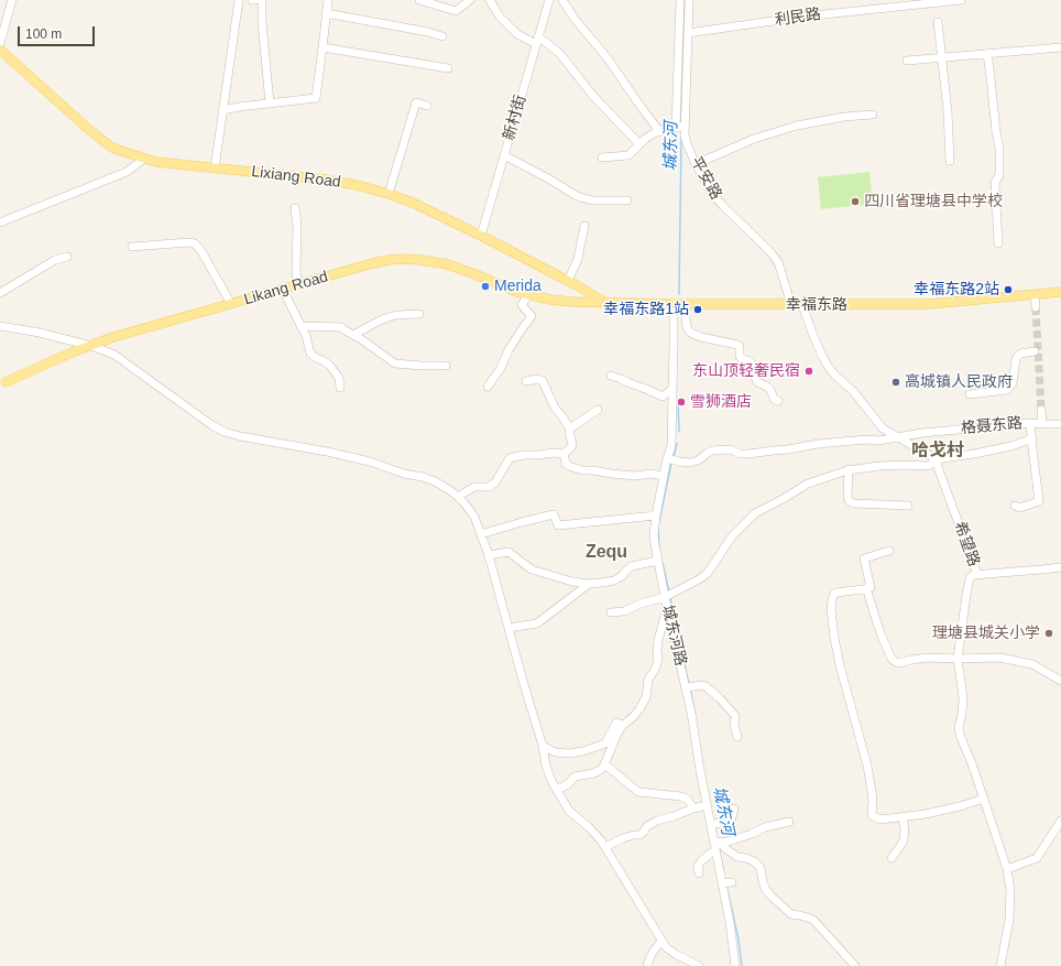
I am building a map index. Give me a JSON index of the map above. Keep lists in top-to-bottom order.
{
  "streets": {
    "main road": ["Lixiang Road", "Likang Road", "幸福东路"],
    "street": [
      "利民路",
      "新村街",
      "平安路",
      "格聂东路",
      "希望路",
      "城东河路"
    ]
  },
  "crossings": [
    ["利民路", "平安路"],
    ["新村街", "Lixiang Road"],
    ["Lixiang Road", "幸福东路"],
    ["平安路", "幸福东路"],
    ["Likang Road", "幸福东路"],
    ["幸福东路", "城东河路"],
    ["格聂东路", "城东河路"]
  ],
  "districts": ["哈戈村", "Zequ"],
  "water": ["城东河"],
  "places": [
    "四川省理塘县中学校",
    "Merida",
    "幸福东路2站",
    "幸福东路1站",
    "东山顶轻奢民宿",
    "高城镇人民政府",
    "雪狮酒店",
    "理塘县城关小学"
  ],
  "scale_bar": "100 m"
}
